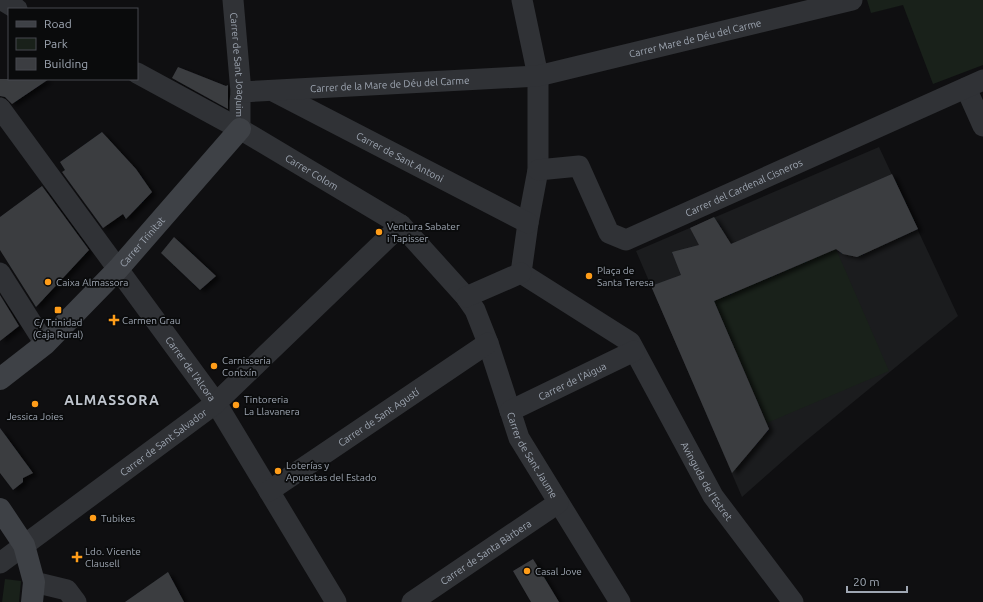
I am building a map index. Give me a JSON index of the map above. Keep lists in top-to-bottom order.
{
  "streets": {
    "street": [
      "Carrer Mare de Déu del Carme",
      "Carrer de Sant Joaquim",
      "Carrer de la Mare de Déu del Carme",
      "Carrer de Sant Antoni",
      "Carrer Colom",
      "Carrer del Cardenal Cisneros",
      "Carrer Trinitat",
      "Carrer de l'Alcora",
      "Carrer de l'Aigua",
      "Carrer de Sant Agustí",
      "Carrer de Sant Salvador",
      "Carrer de Sant Jaume",
      "Avinguda de l'Estret",
      "Carrer de Santa Bàrbera"
    ]
  },
  "crossings": [
    ["Carrer Mare de Déu del Carme", "Carrer de la Mare de Déu del Carme"],
    ["Carrer de Sant Joaquim", "Carrer de la Mare de Déu del Carme"],
    ["Carrer de Sant Joaquim", "Carrer Colom"],
    ["Carrer de Sant Joaquim", "Carrer Trinitat"],
    ["Carrer de la Mare de Déu del Carme", "Carrer de Sant Antoni"],
    ["Carrer Colom", "Carrer Trinitat"],
    ["Carrer Colom", "Carrer de Sant Salvador"],
    ["Carrer Colom", "Carrer de Sant Jaume"],
    ["Carrer Trinitat", "Carrer de l'Alcora"],
    ["Carrer de l'Alcora", "Carrer de Sant Agustí"],
    ["Carrer de l'Alcora", "Carrer de Sant Salvador"],
    ["Carrer de l'Aigua", "Carrer de Sant Jaume"],
    ["Carrer de l'Aigua", "Avinguda de l'Estret"],
    ["Carrer de Sant Agustí", "Carrer de Sant Jaume"],
    ["Carrer de Sant Jaume", "Carrer de Santa Bàrbera"]
  ],
  "districts": ["ALMASSORA"],
  "places": {
    "other": [
      "Ventura Sabater i Tapisser",
      "Plaça de Santa Teresa",
      "Caixa Almassora",
      "Carnisseria Contxín",
      "Jessica Joies",
      "Tintoreria La Llavanera",
      "Loterías y Apuestas del Estado",
      "Tubikes",
      "Casal Jove"
    ],
    "transit": ["C/ Trinidad (Caja Rural)"],
    "health": ["Carmen Grau", "Ldo. Vicente Clausell"]
  },
  "legend": ["Road", "Park", "Building"],
  "scale_bar": "20 m"
}
